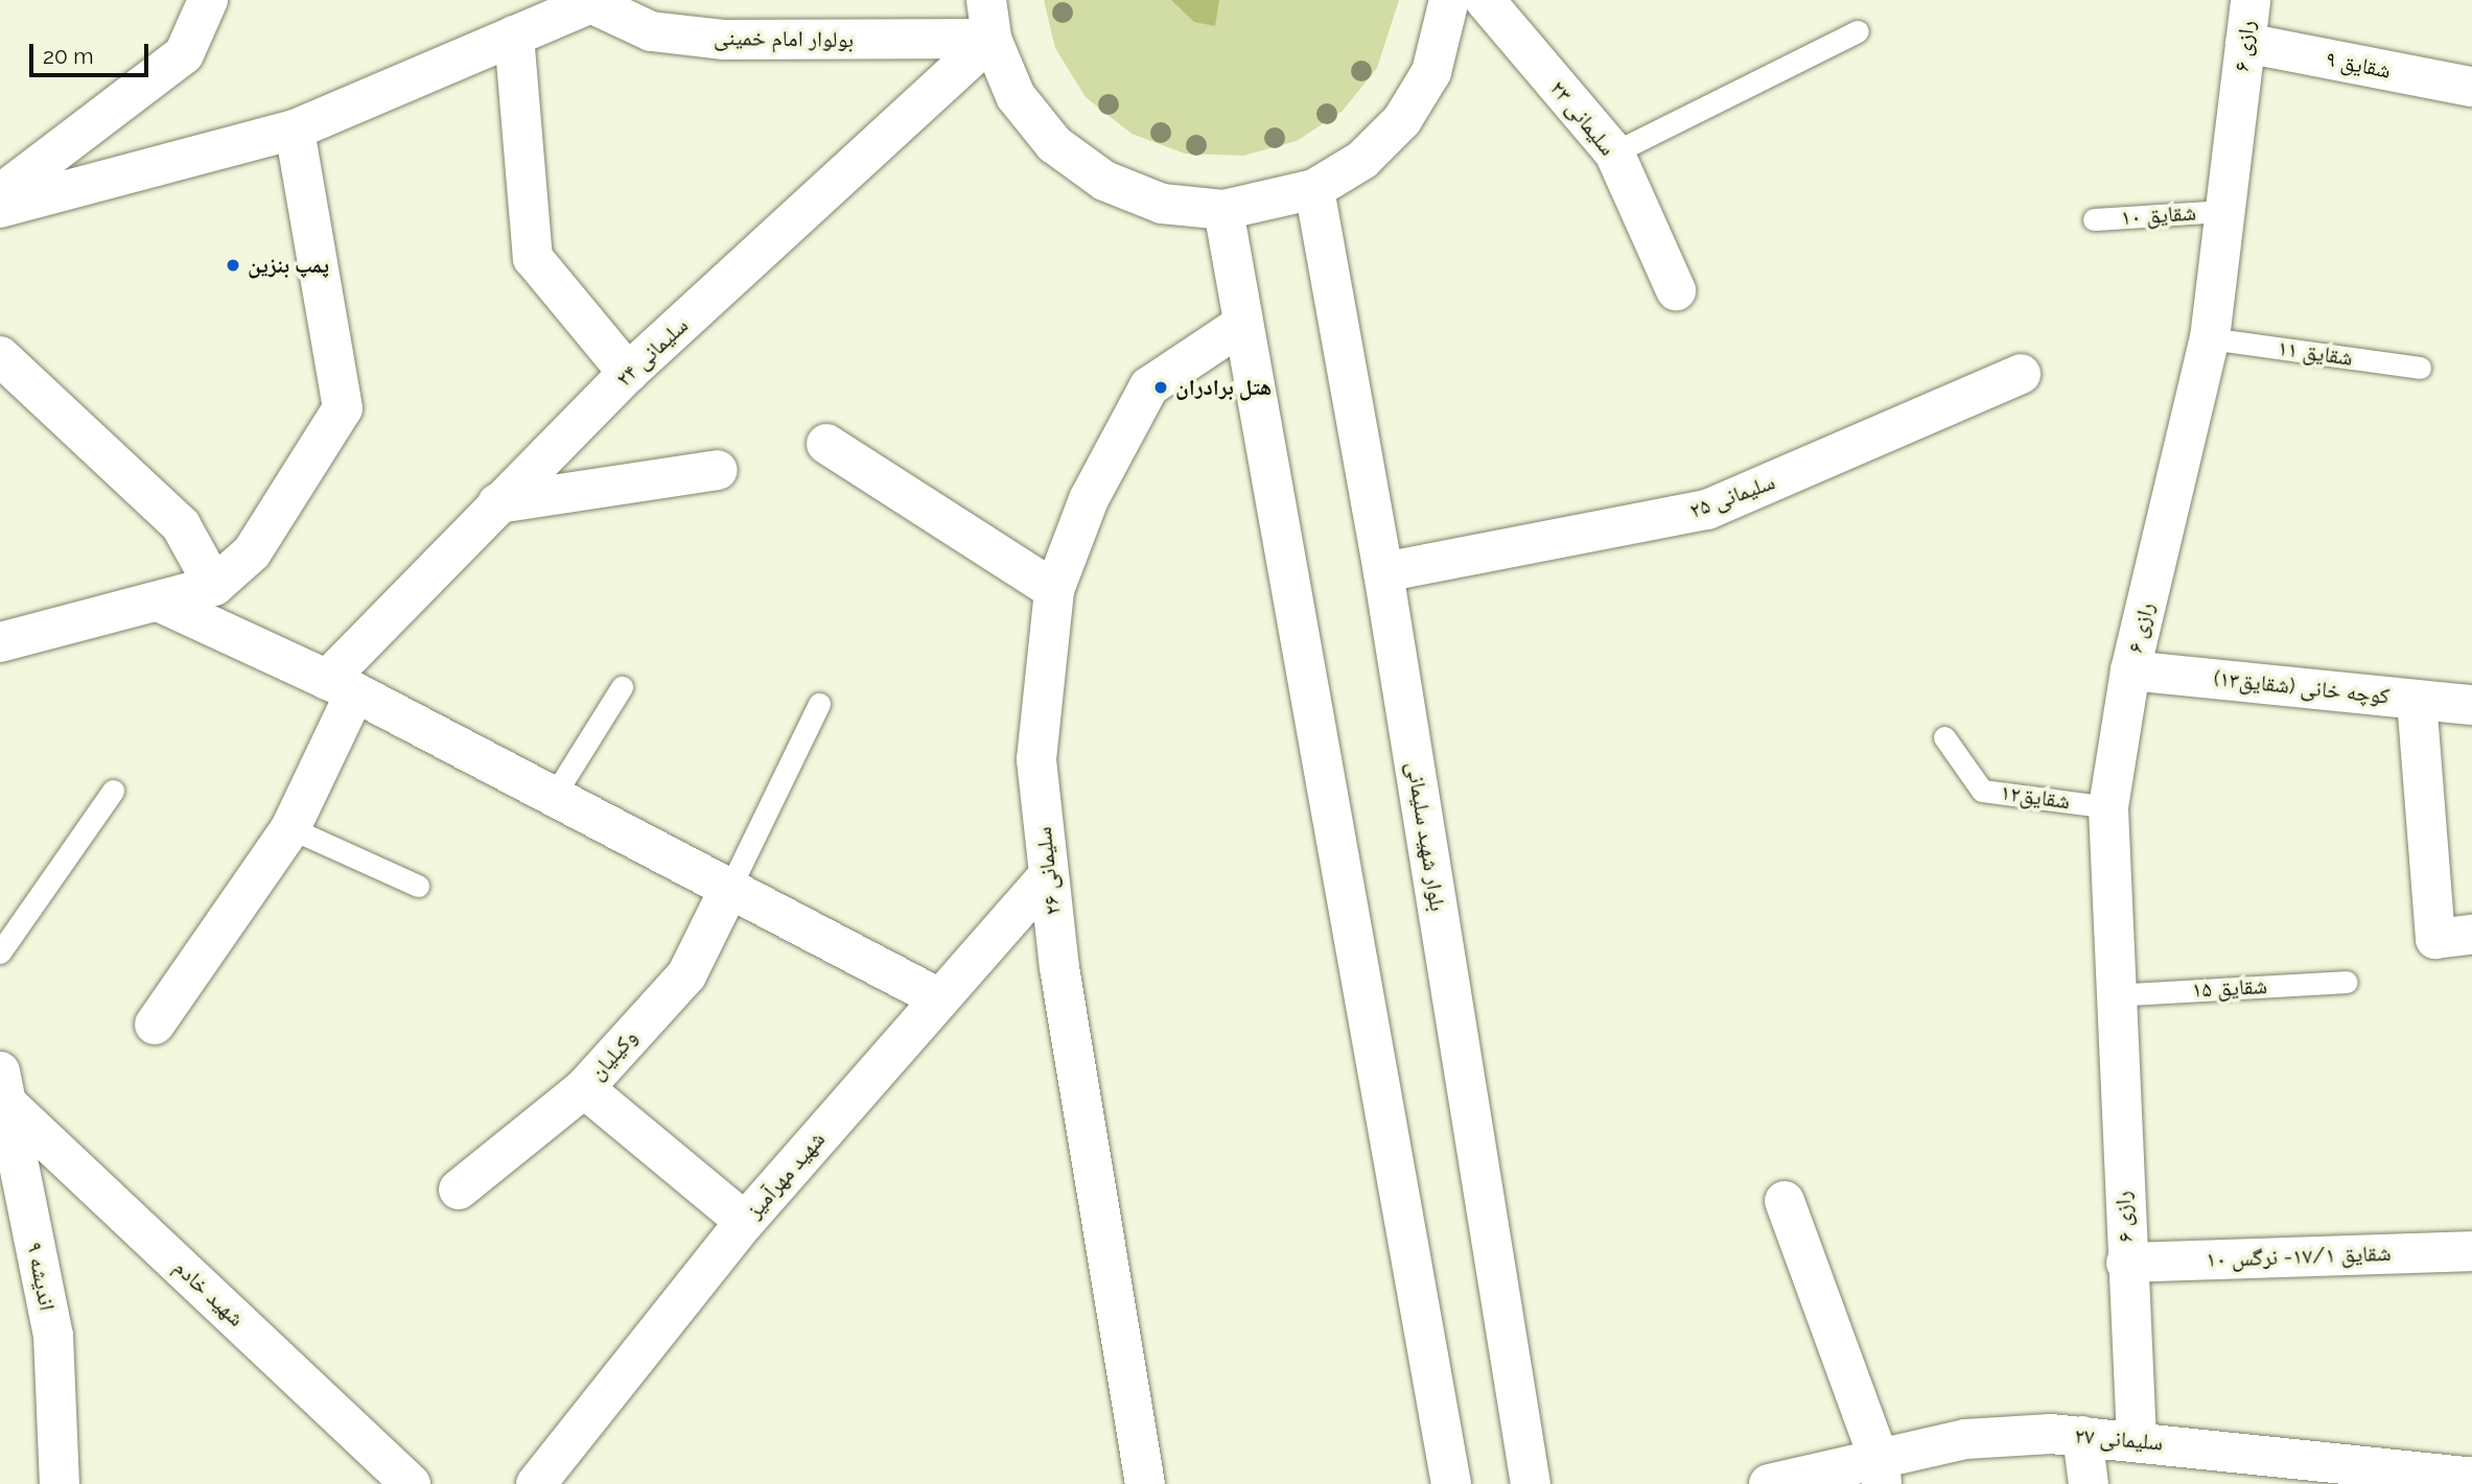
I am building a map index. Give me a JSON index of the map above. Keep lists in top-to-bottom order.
{
  "streets": {
    "street": [
      "بولوار امام خمینی",
      "رازی ۶",
      "شقایق ۹",
      "سلیمانی ۲۳",
      "سلیمانی ۲۴",
      "سلیمانی ۲۵",
      "کوچه خانی (شقایق۱۳)",
      "بلوار شهید سلیمانی",
      "سلیمانی ۲۶",
      "وکیلیان",
      "شهید مهرآمیز",
      "شقایق ۱۷/۱- نرگس ۱۰",
      "اندیشه ۹",
      "شهید خادم",
      "سلیمانی ۲۷"
    ],
    "lane": [
      "شقایق ۱۰",
      "شقایق ۱۱",
      "شقایق۱۲",
      "شقایق ۱۵"
    ]
  },
  "crossings": [
    ["بولوار امام خمینی", "سلیمانی ۲۴"],
    ["رازی ۶", "شقایق ۹"],
    ["رازی ۶", "شقایق ۱۰"],
    ["رازی ۶", "شقایق ۱۱"],
    ["رازی ۶", "کوچه خانی (شقایق۱۳)"],
    ["رازی ۶", "شقایق۱۲"],
    ["رازی ۶", "شقایق ۱۵"],
    ["رازی ۶", "شقایق ۱۷/۱- نرگس ۱۰"],
    ["رازی ۶", "سلیمانی ۲۷"],
    ["سلیمانی ۲۵", "بلوار شهید سلیمانی"],
    ["سلیمانی ۲۶", "شهید مهرآمیز"],
    ["اندیشه ۹", "شهید خادم"]
  ],
  "places": ["پمپ بنزین", "هتل برادران"],
  "scale_bar": "20 m"
}
